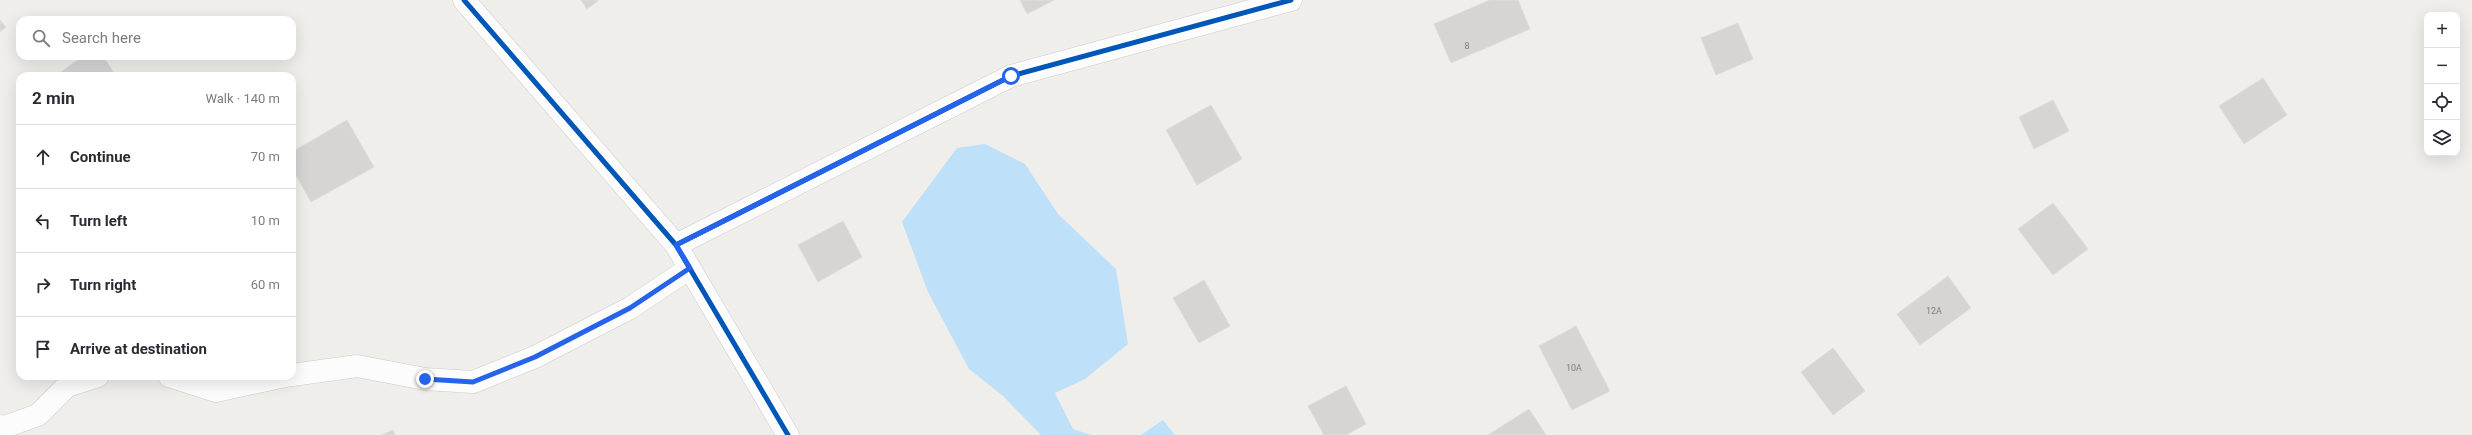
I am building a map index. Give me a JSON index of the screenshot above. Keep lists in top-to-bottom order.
{
  "house_numbers": ["8", "12А", "10А"],
  "page": {
    "map_buttons": ["+", "−"],
    "search": "Search here",
    "heading": ["2 min", "Walk · 140 m"],
    "list": [
      ["Continue", "70 m"],
      ["Turn left", "10 m"],
      ["Turn right", "60 m"],
      "Arrive at destination"
    ]
  }
}
